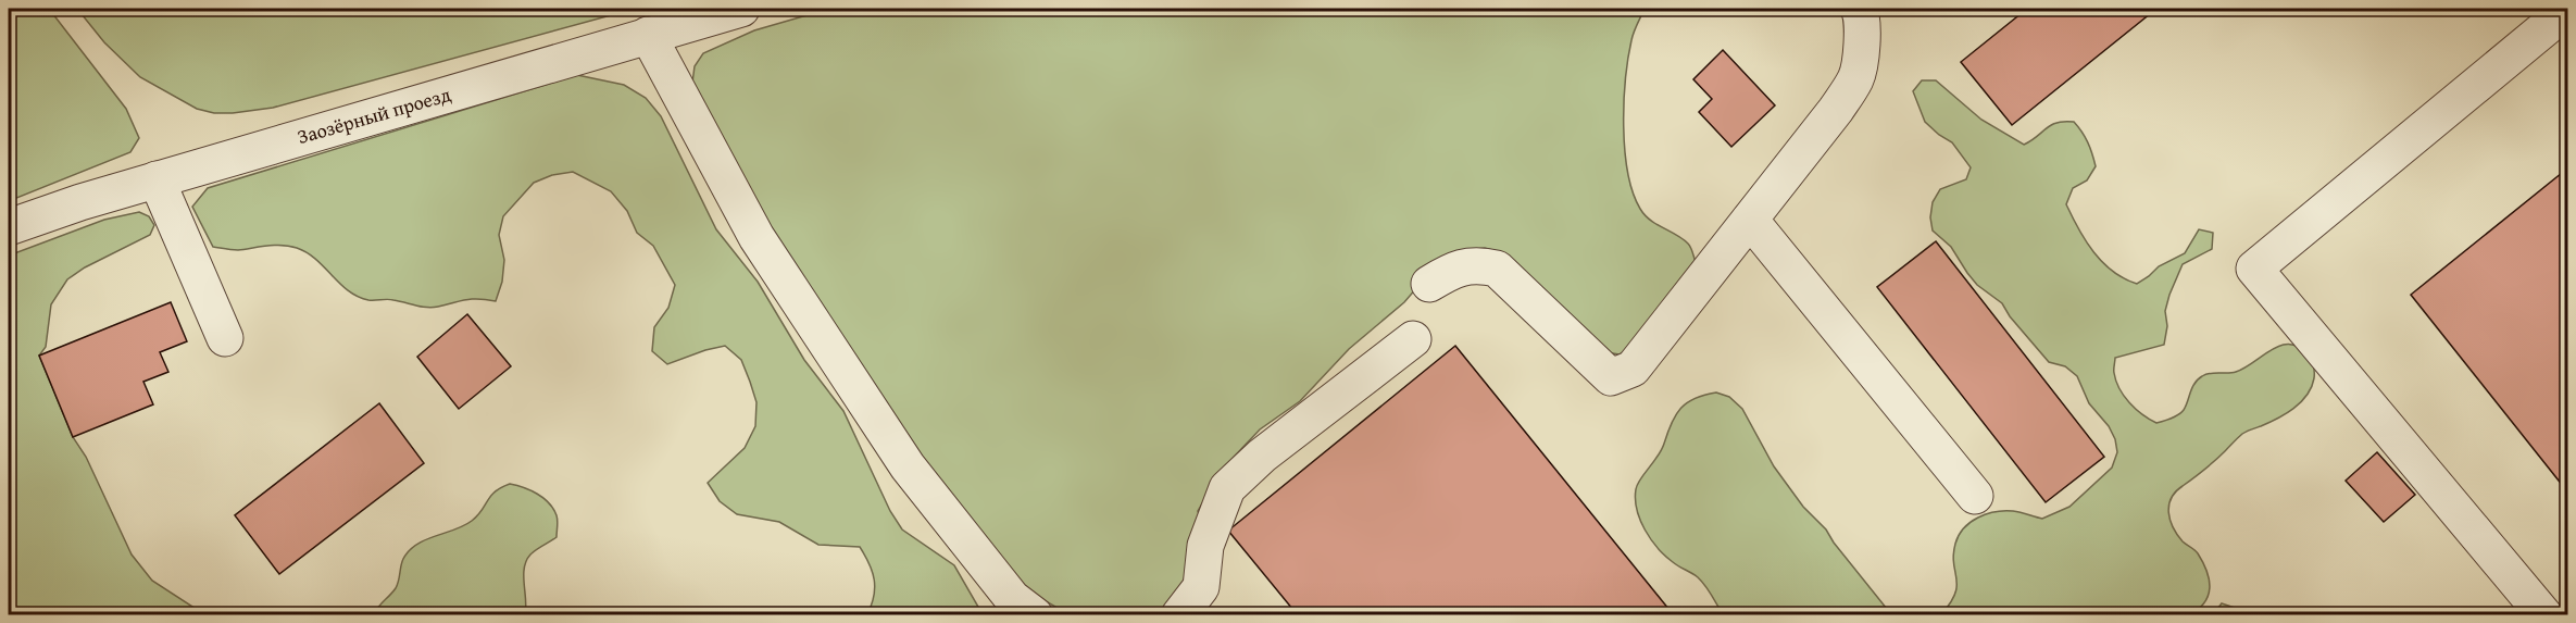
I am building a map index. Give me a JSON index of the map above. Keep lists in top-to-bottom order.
{
  "streets": {
    "street": ["Заозёрный проезд"]
  }
}
